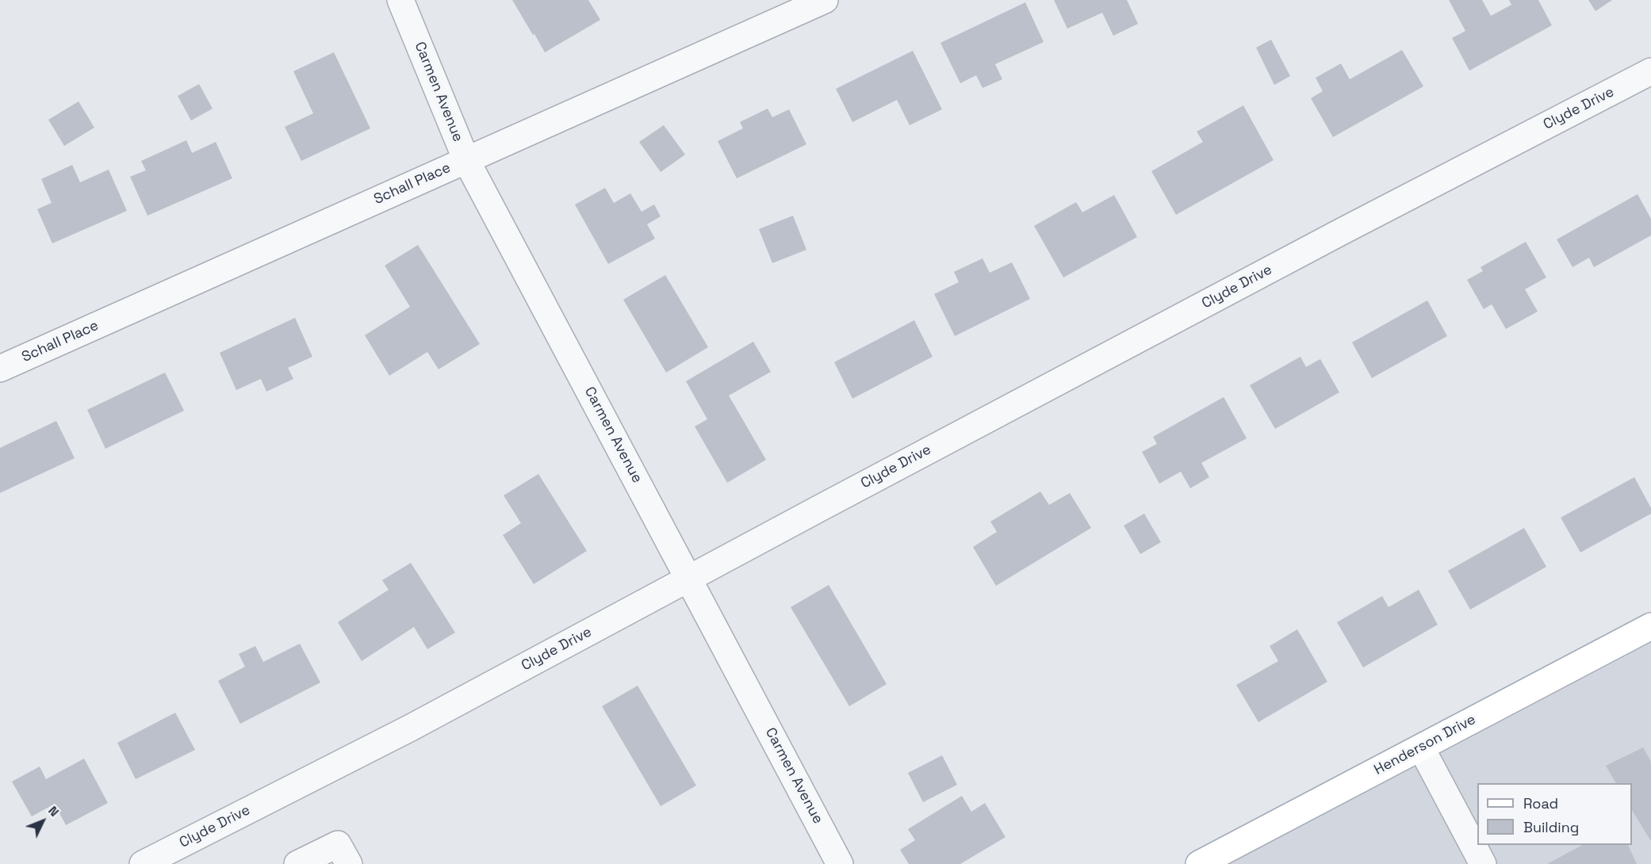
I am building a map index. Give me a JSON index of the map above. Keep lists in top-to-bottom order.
{
  "streets": {
    "main road": ["Henderson Drive"],
    "street": ["Carmen Avenue", "Clyde Drive", "Schall Place"]
  },
  "crossings": [
    ["Carmen Avenue", "Clyde Drive"],
    ["Carmen Avenue", "Schall Place"]
  ],
  "legend": ["Road", "Building"],
  "north": "top right"
}
